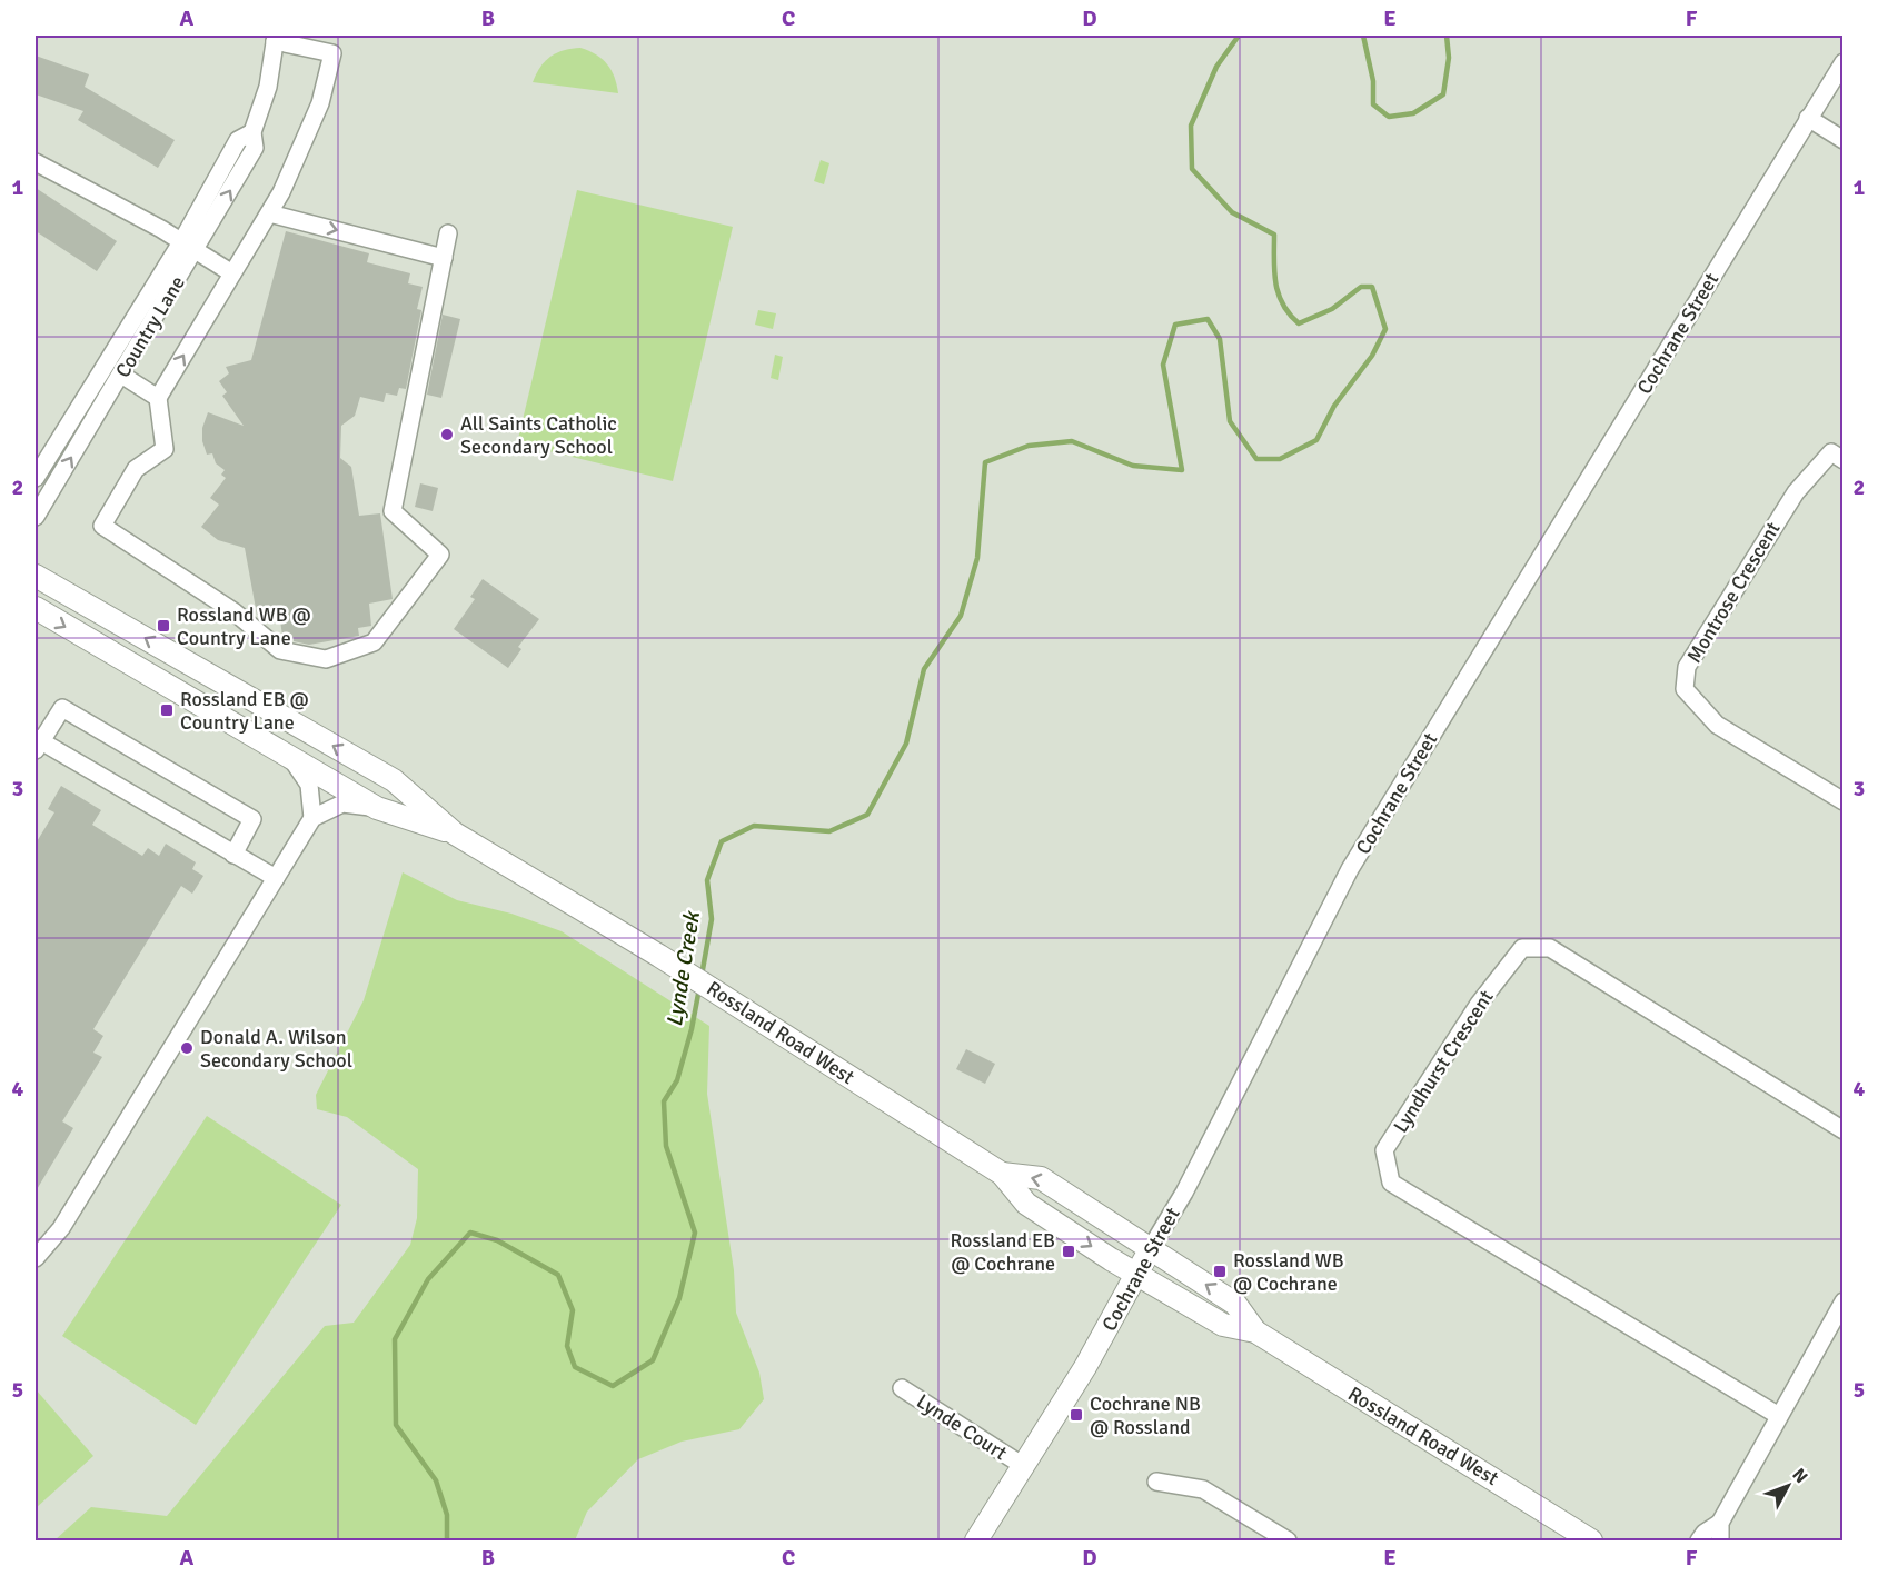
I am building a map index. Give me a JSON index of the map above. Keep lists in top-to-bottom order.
{
  "streets": {
    "main road": ["Cochrane Street", "Rossland Road West"],
    "street": [
      "Country Lane",
      "Montrose Crescent",
      "Lyndhurst Crescent",
      "Lynde Court"
    ]
  },
  "crossings": [
    ["Cochrane Street", "Rossland Road West"],
    ["Cochrane Street", "Lynde Court"]
  ],
  "water": ["Lynde Creek"],
  "places": {
    "other": ["All Saints Catholic Secondary School", "Donald A. Wilson Secondary School"],
    "transit": [
      "Rossland WB @ Country Lane",
      "Rossland EB @ Country Lane",
      "Rossland EB @ Cochrane",
      "Rossland WB @ Cochrane",
      "Cochrane NB @ Rossland"
    ]
  },
  "north": "top right",
  "grid": {
    "columns": [
      "A",
      "B",
      "C",
      "D",
      "E",
      "F"
    ],
    "rows": [
      "1",
      "2",
      "3",
      "4",
      "5"
    ]
  }
}
